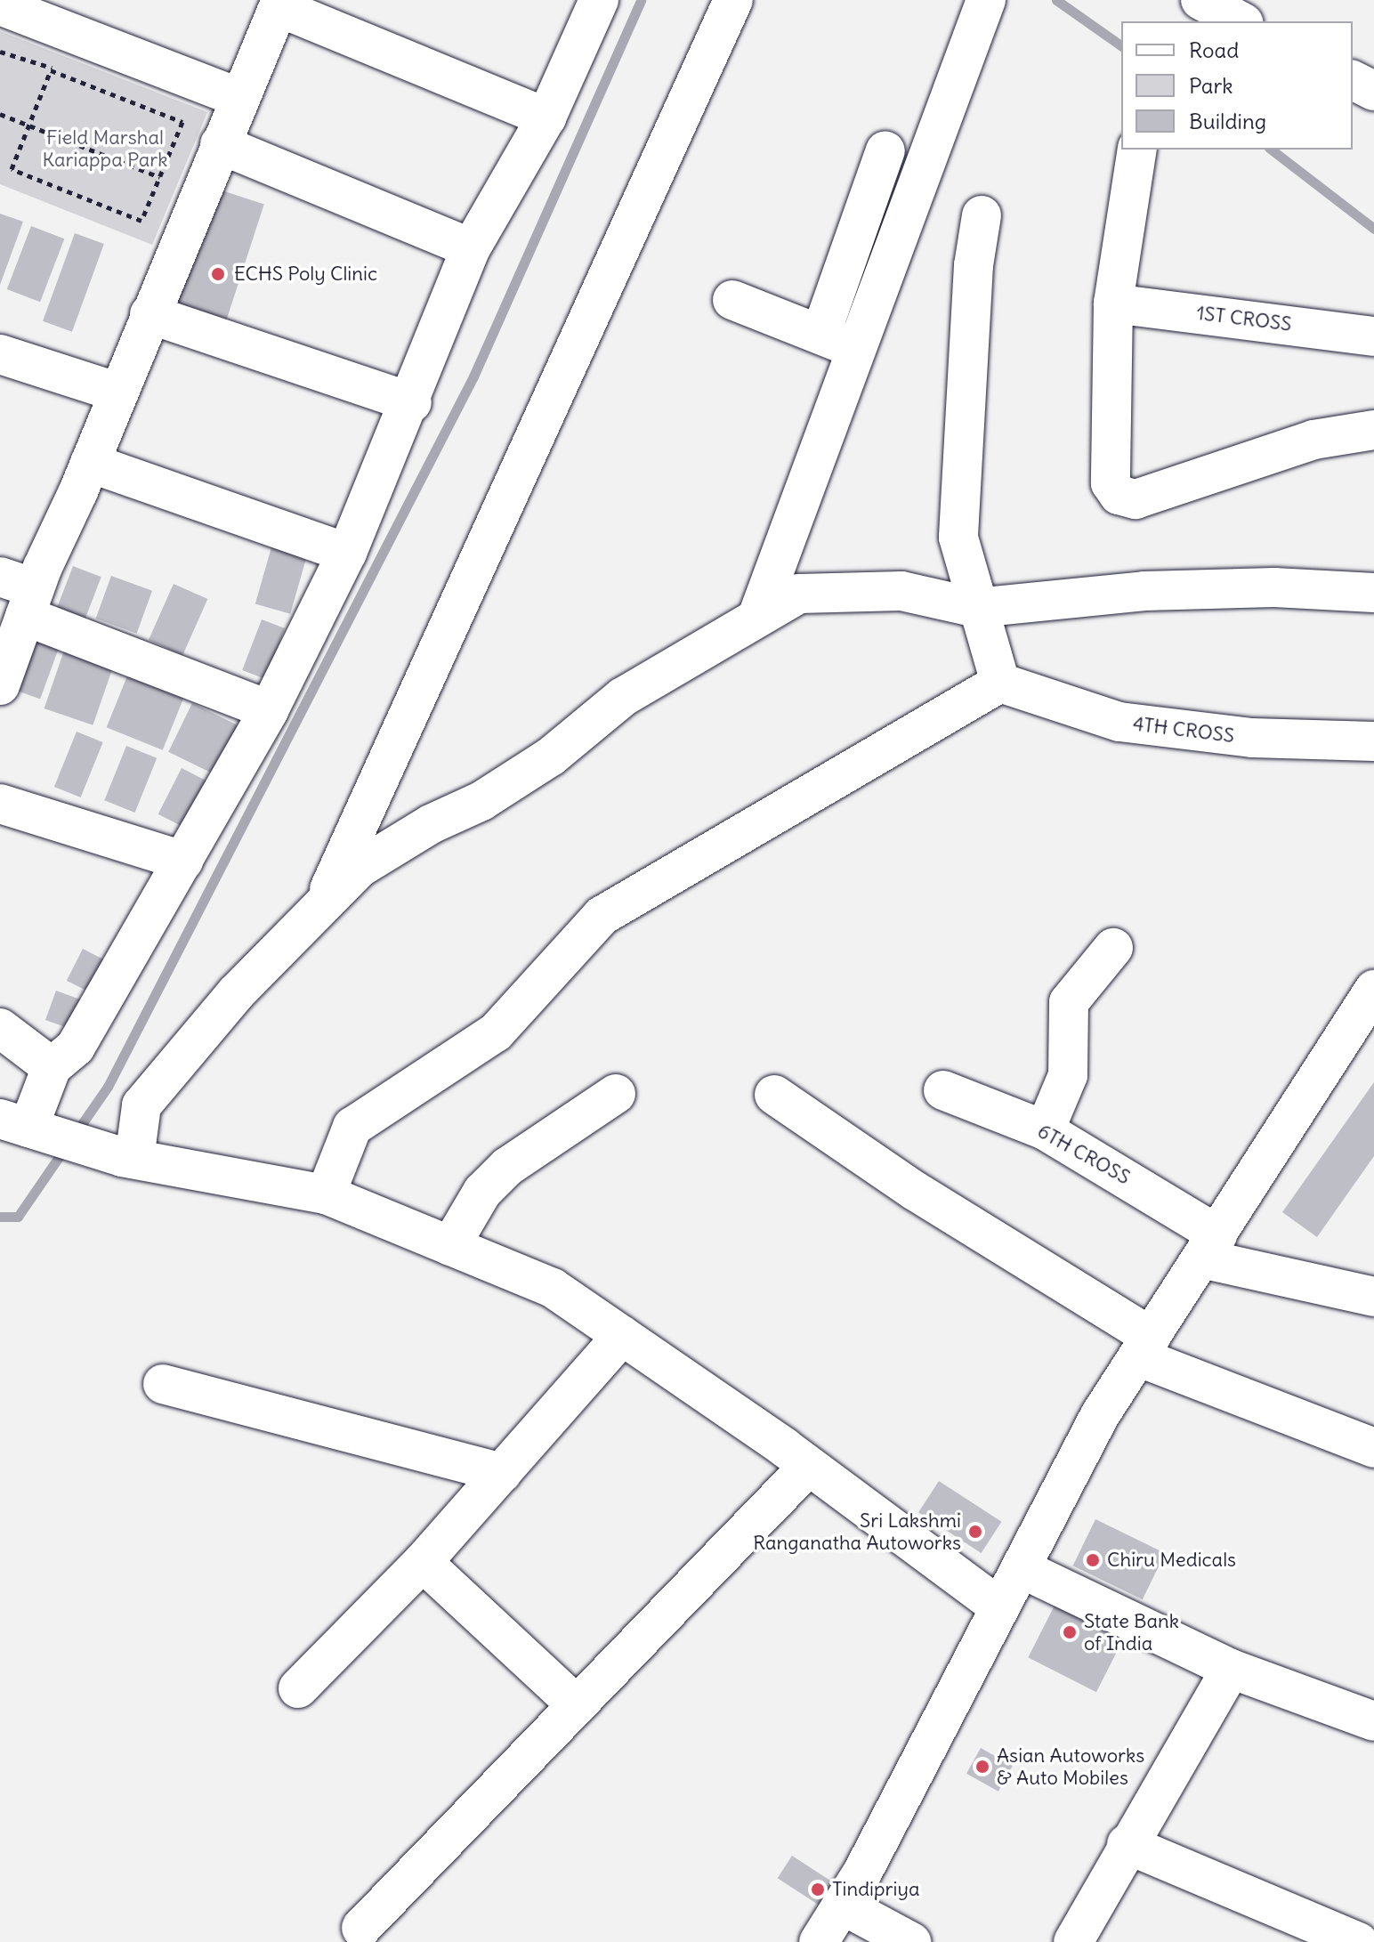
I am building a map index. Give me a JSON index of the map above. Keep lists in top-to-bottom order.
{
  "streets": {
    "street": ["1ST CROSS", "4TH CROSS", "6TH CROSS"]
  },
  "parks": ["Field Marshal Kariappa Park"],
  "places": [
    "ECHS Poly Clinic",
    "Sri Lakshmi Ranganatha Autoworks",
    "Chiru Medicals",
    "State Bank of India",
    "Asian Autoworks & Auto Mobiles",
    "Tindipriya"
  ],
  "legend": ["Road", "Park", "Building"]
}
